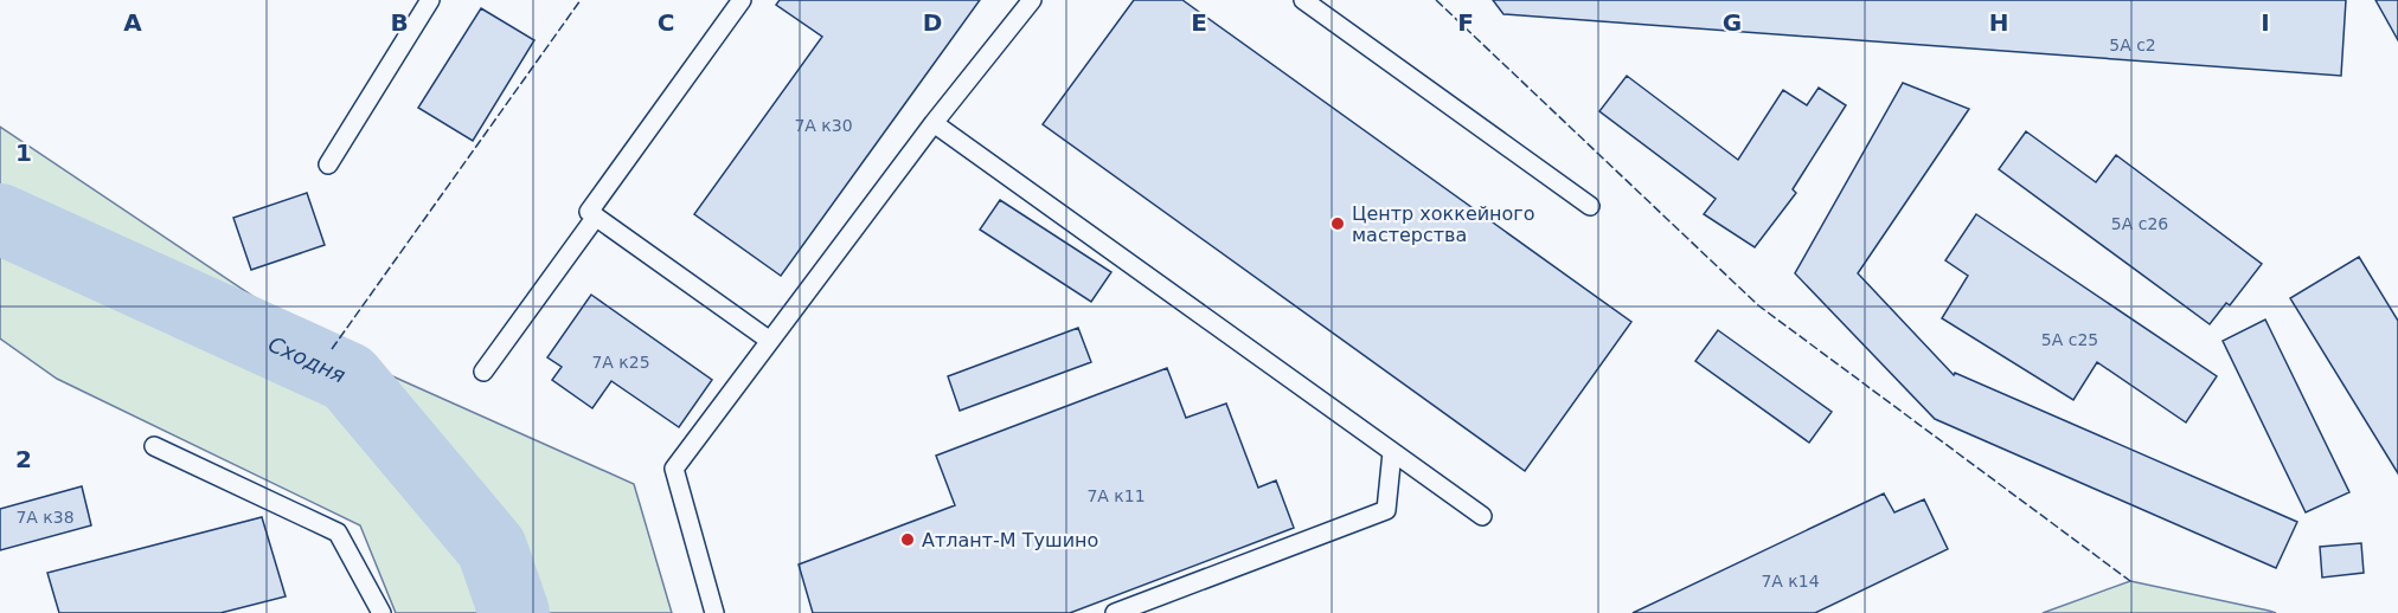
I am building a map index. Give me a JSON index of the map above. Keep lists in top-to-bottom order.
{
  "water": ["Сходня"],
  "places": ["Центр хоккейного мастерства", "Атлант-М Тушино"],
  "house_numbers": [
    "5А с2",
    "7А к30",
    "5А с26",
    "5А с25",
    "7А к25",
    "7А к11",
    "7А к38",
    "7А к14"
  ],
  "grid": {
    "columns": [
      "A",
      "B",
      "C",
      "D",
      "E",
      "F",
      "G",
      "H",
      "I"
    ],
    "rows": ["1", "2"]
  }
}
